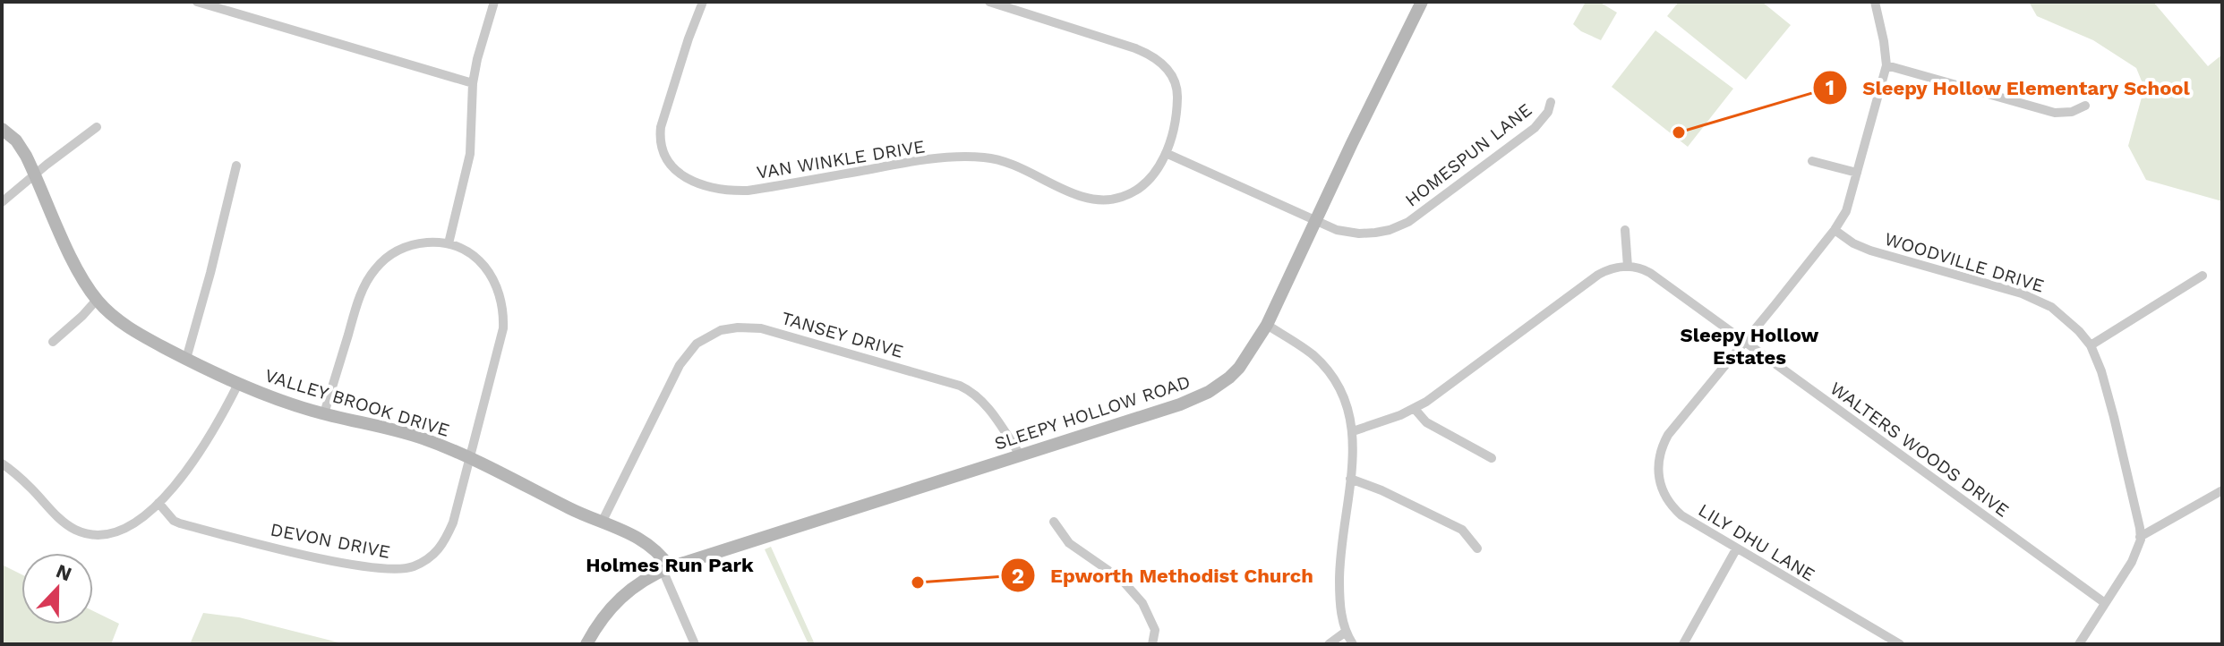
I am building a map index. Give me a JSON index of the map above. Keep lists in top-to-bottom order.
{
  "streets": {
    "main road": ["VALLEY BROOK DRIVE", "SLEEPY HOLLOW ROAD"],
    "street": [
      "HOMESPUN LANE",
      "VAN WINKLE DRIVE",
      "WOODVILLE DRIVE",
      "TANSEY DRIVE",
      "WALTERS WOODS DRIVE",
      "DEVON DRIVE",
      "LILY DHU LANE"
    ]
  },
  "crossings": [
    ["HOMESPUN LANE", "SLEEPY HOLLOW ROAD"],
    ["WOODVILLE DRIVE", "LILY DHU LANE"],
    ["TANSEY DRIVE", "VALLEY BROOK DRIVE"],
    ["TANSEY DRIVE", "SLEEPY HOLLOW ROAD"],
    ["VALLEY BROOK DRIVE", "SLEEPY HOLLOW ROAD"],
    ["VALLEY BROOK DRIVE", "DEVON DRIVE"],
    ["WALTERS WOODS DRIVE", "LILY DHU LANE"]
  ],
  "districts": ["Sleepy Hollow Estates", "Holmes Run Park"],
  "places": ["Sleepy Hollow Elementary School", "Epworth Methodist Church"],
  "north": "top"
}
